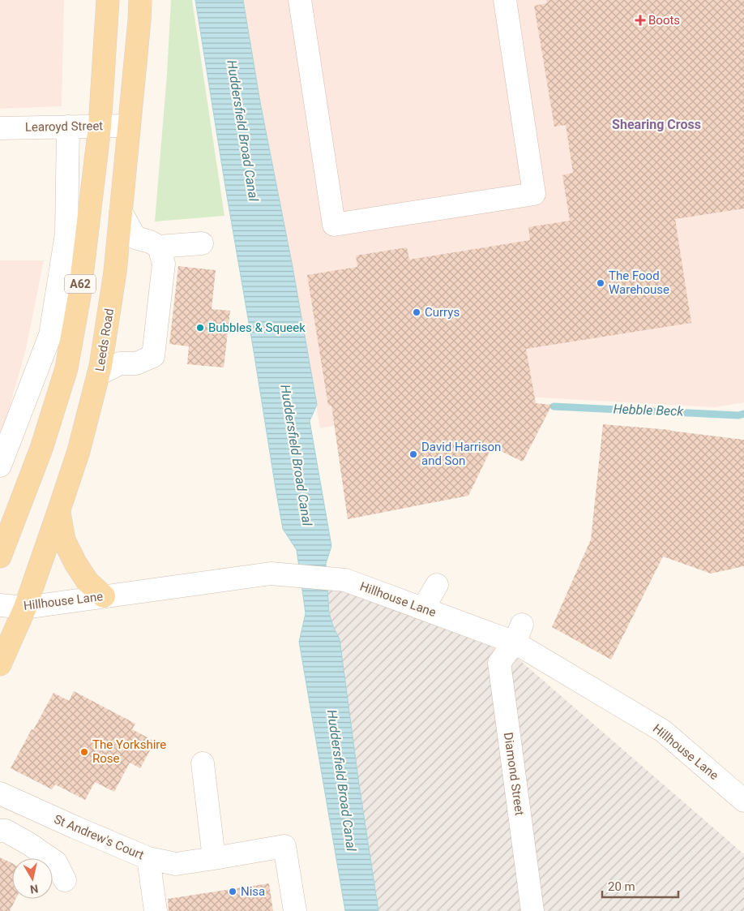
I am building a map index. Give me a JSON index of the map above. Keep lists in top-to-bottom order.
{
  "streets": {
    "main road": ["A62", "Leeds Road"],
    "street": [
      "Learoyd Street",
      "Hillhouse Lane",
      "Diamond Street",
      "St Andrew's Court"
    ]
  },
  "crossings": [
    ["Learoyd Street", "A62"],
    ["Learoyd Street", "Leeds Road"],
    ["Leeds Road", "Hillhouse Lane"],
    ["Hillhouse Lane", "Diamond Street"]
  ],
  "districts": ["Shearing Cross"],
  "water": ["Huddersfield Broad Canal", "Hebble Beck"],
  "places": {
    "health": ["Boots"],
    "other": [
      "The Food Warehouse",
      "Currys",
      "Bubbles & Squeek",
      "David Harrison and Son",
      "The Yorkshire Rose",
      "Nisa"
    ]
  },
  "scale_bar": "20 m",
  "north": "bottom"
}
